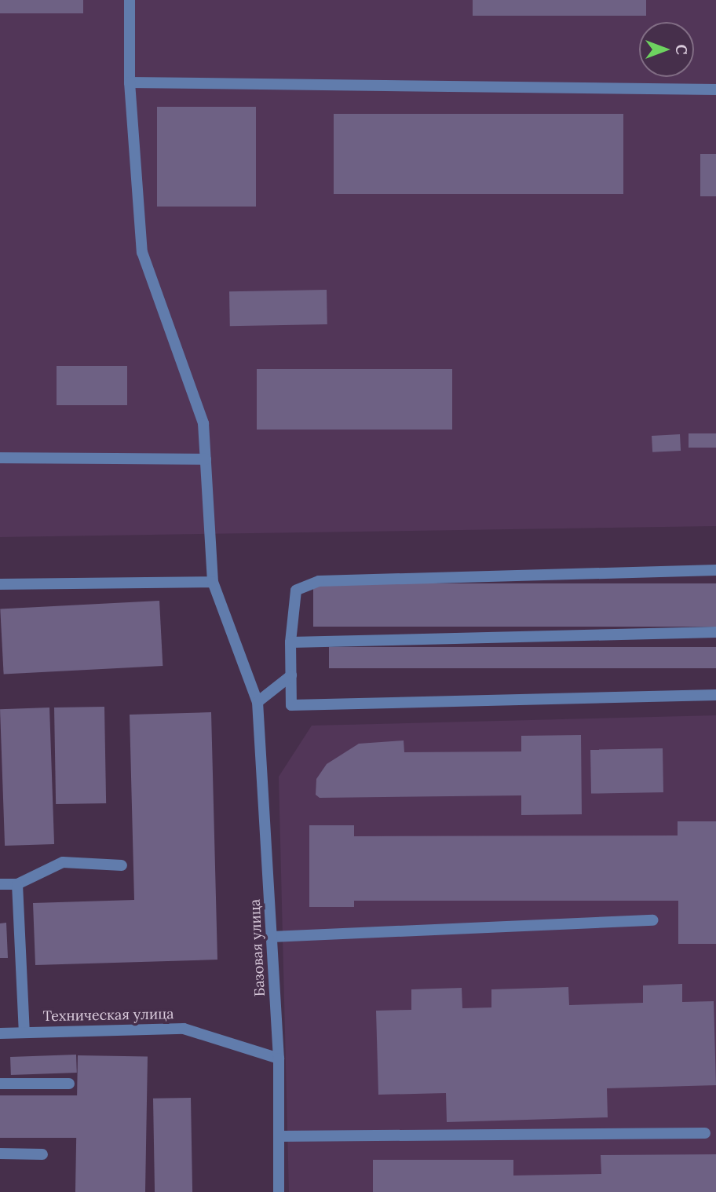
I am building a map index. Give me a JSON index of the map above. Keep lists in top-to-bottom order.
{
  "streets": {
    "street": ["Базовая улица", "Техническая улица"]
  },
  "crossings": [
    ["Базовая улица", "Техническая улица"]
  ],
  "north": "right"
}
